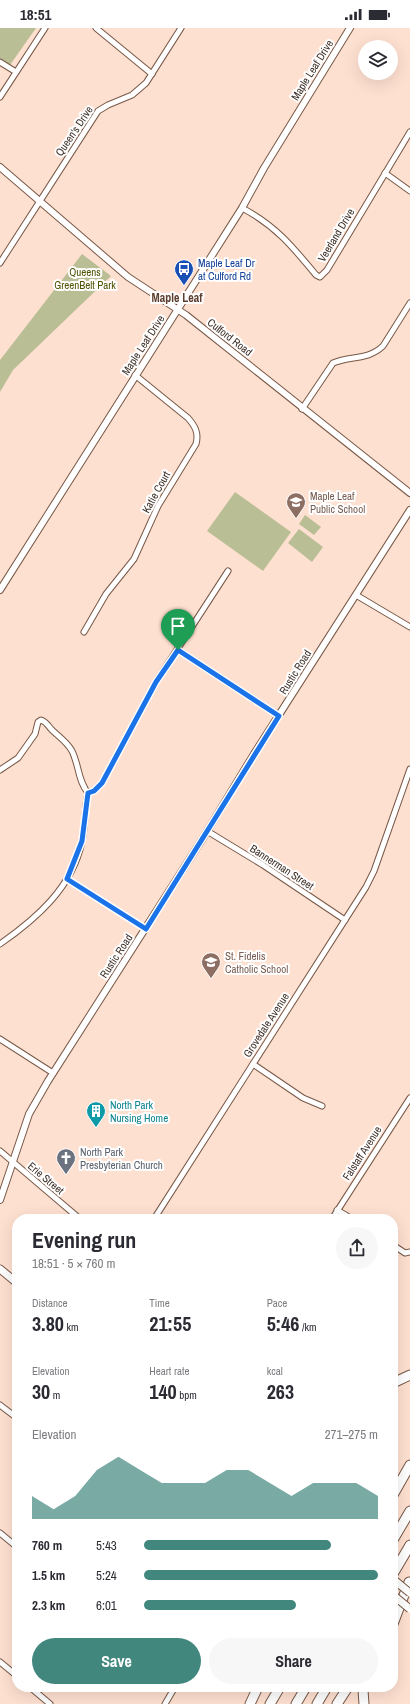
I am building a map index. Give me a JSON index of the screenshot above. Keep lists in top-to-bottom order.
{
  "streets": {
    "street": [
      "Maple Leaf Drive",
      "Queen's Drive",
      "Veerland Drive",
      "Culford Road",
      "Katie Court",
      "Rustic Road",
      "Bannerman Street",
      "Grovedale Avenue",
      "Falstaff Avenue",
      "Erie Street"
    ]
  },
  "crossings": [
    ["Maple Leaf Drive", "Veerland Drive"],
    ["Maple Leaf Drive", "Culford Road"],
    ["Maple Leaf Drive", "Katie Court"],
    ["Queen's Drive", "Culford Road"],
    ["Rustic Road", "Bannerman Street"],
    ["Rustic Road", "Erie Street"],
    ["Bannerman Street", "Grovedale Avenue"]
  ],
  "districts": ["Maple Leaf"],
  "parks": ["Queens GreenBelt Park"],
  "places": {
    "bus stop": ["Maple Leaf Dr at Culford Rd"],
    "school or university": ["Maple Leaf Public School", "St. Fidelis Catholic School"],
    "building": ["North Park Nursing Home"],
    "church": ["North Park Presbyterian Church"]
  },
  "page": {
    "status": "18:51",
    "heading": ["Evening run", "18:51 · 5 × 760 m"],
    "stats": [
      ["Distance", "3.80 km"],
      ["Time", "21:55"],
      ["Pace", "5:46 /km"],
      ["Elevation", "30 m"],
      ["Heart rate", "140 bpm"],
      ["kcal", "263"]
    ],
    "chart": ["Elevation", "271–275 m"],
    "list": [
      {
        "name": "760 m",
        "note": "5:43"
      },
      {
        "name": "1.5 km",
        "note": "5:24"
      },
      {
        "name": "2.3 km",
        "note": "6:01"
      }
    ],
    "buttons": ["Save", "Share"]
  }
}
